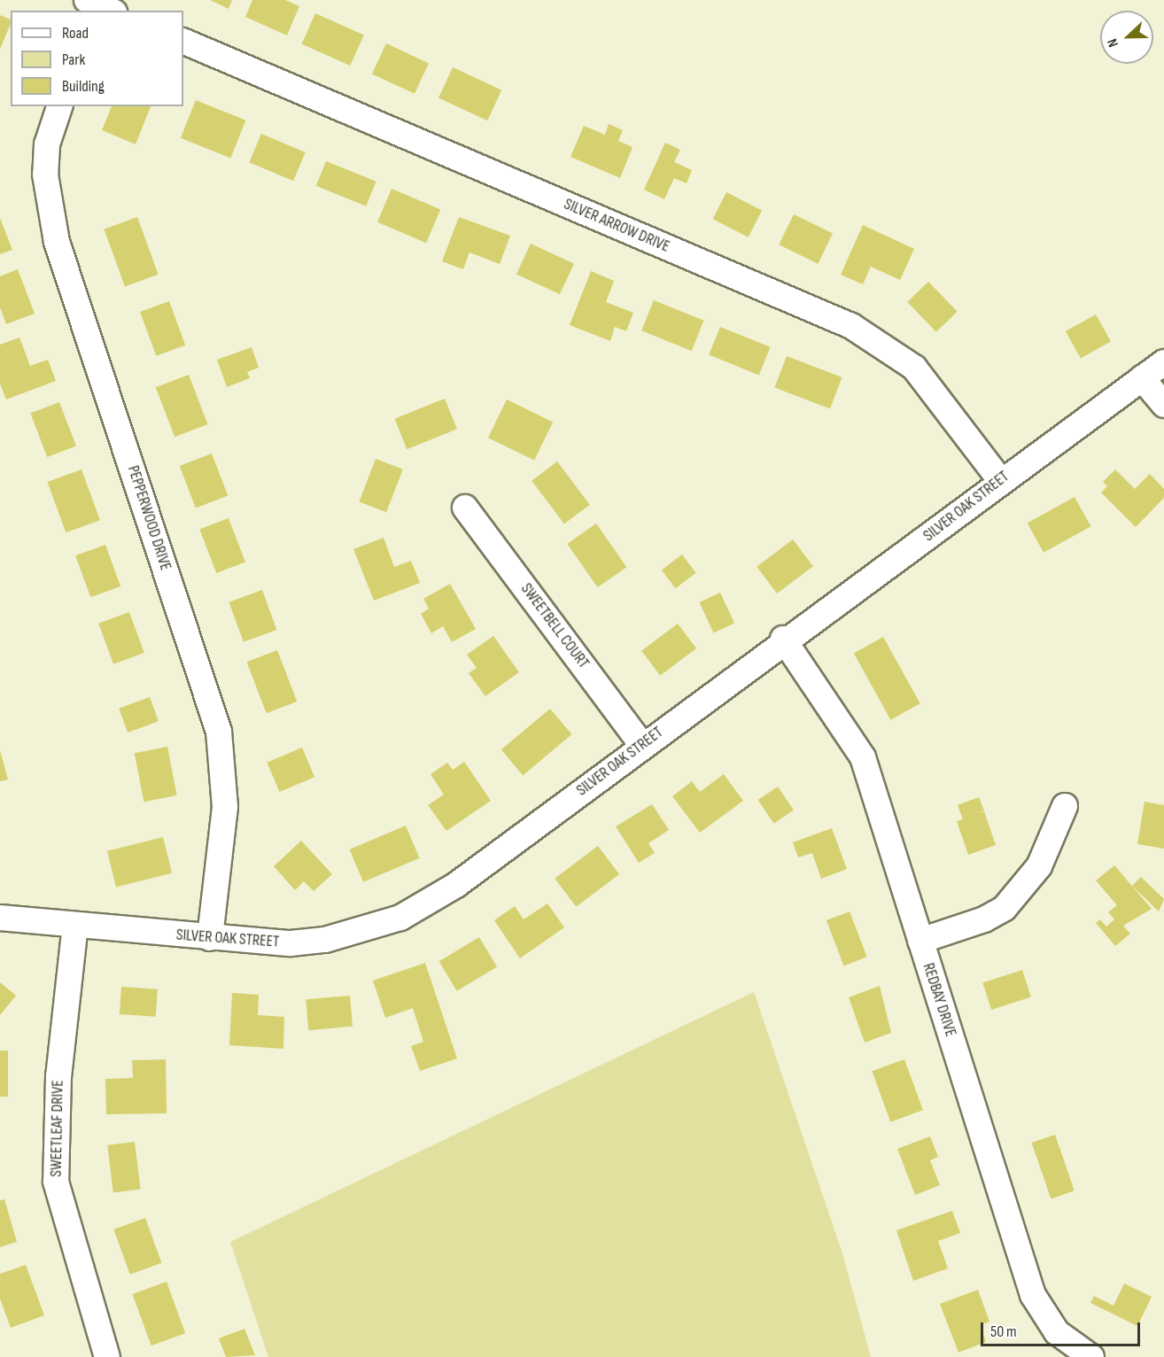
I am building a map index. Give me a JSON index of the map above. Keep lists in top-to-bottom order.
{
  "streets": {
    "street": [
      "SILVER ARROW DRIVE",
      "SILVER OAK STREET",
      "PEPPERWOOD DRIVE",
      "SWEETBELL COURT",
      "REDBAY DRIVE",
      "SWEETLEAF DRIVE"
    ]
  },
  "crossings": [
    ["SILVER ARROW DRIVE", "SILVER OAK STREET"],
    ["SILVER OAK STREET", "PEPPERWOOD DRIVE"],
    ["SILVER OAK STREET", "SWEETBELL COURT"],
    ["SILVER OAK STREET", "REDBAY DRIVE"],
    ["SILVER OAK STREET", "SWEETLEAF DRIVE"]
  ],
  "legend": ["Road", "Park", "Building"],
  "scale_bar": "50 m",
  "north": "left"
}
